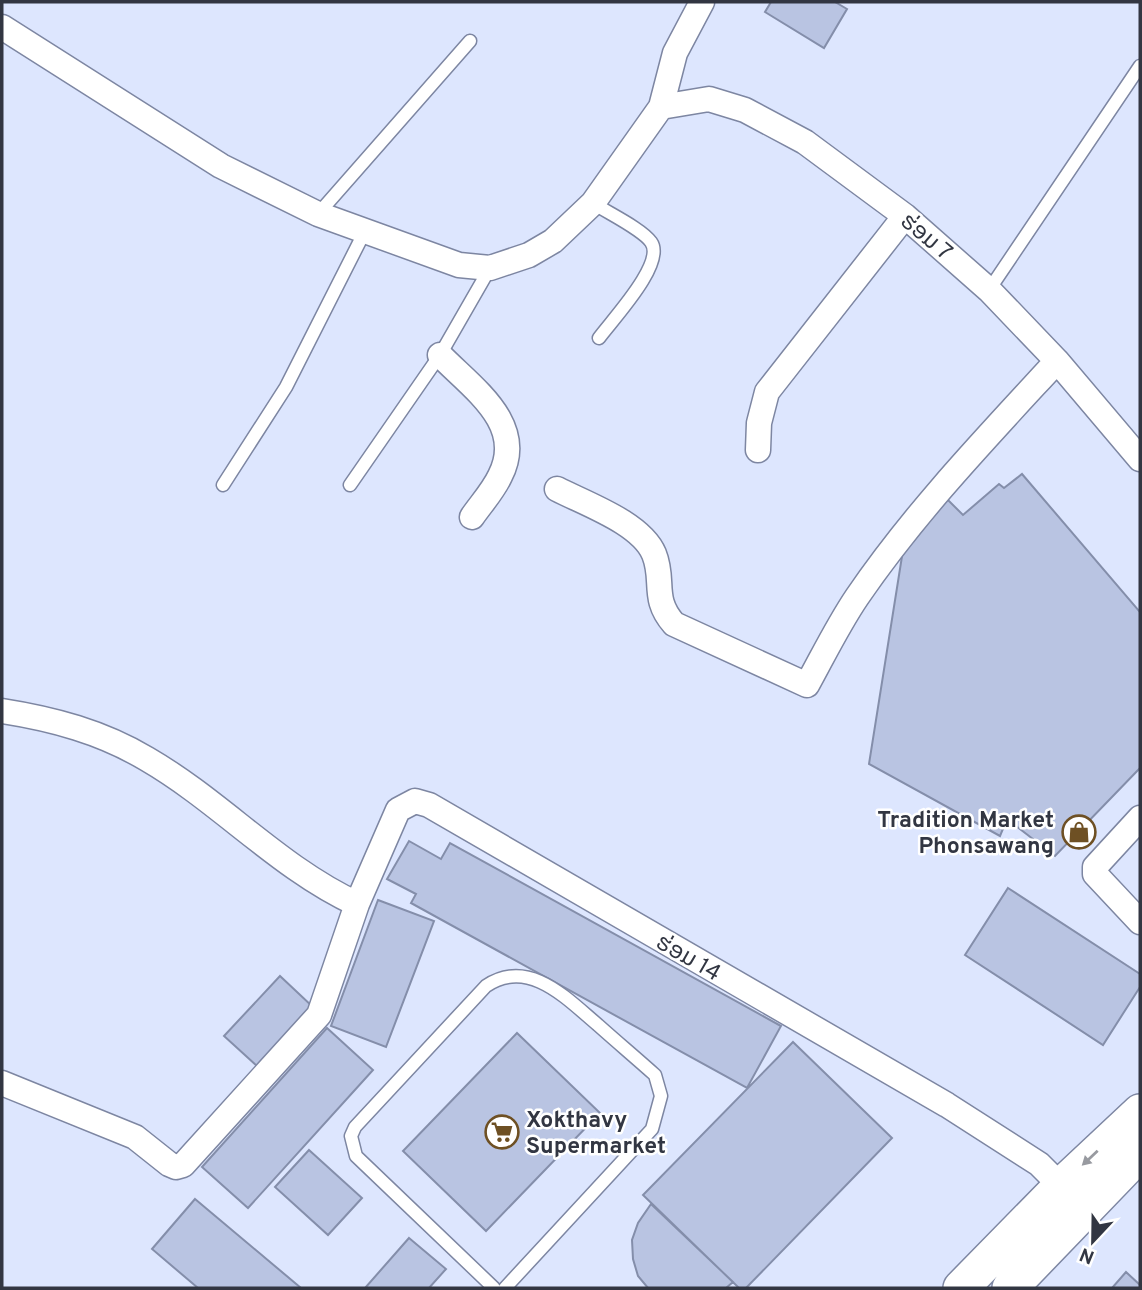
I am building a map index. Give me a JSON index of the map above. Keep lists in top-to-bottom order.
{
  "streets": {
    "street": ["ຮ່ອມ 7", "ຮ່ອມ 14"]
  },
  "places": {
    "shop": ["Tradition Market Phonsawang"],
    "supermarket": ["Xokthavy Supermarket"]
  },
  "north": "bottom"
}
